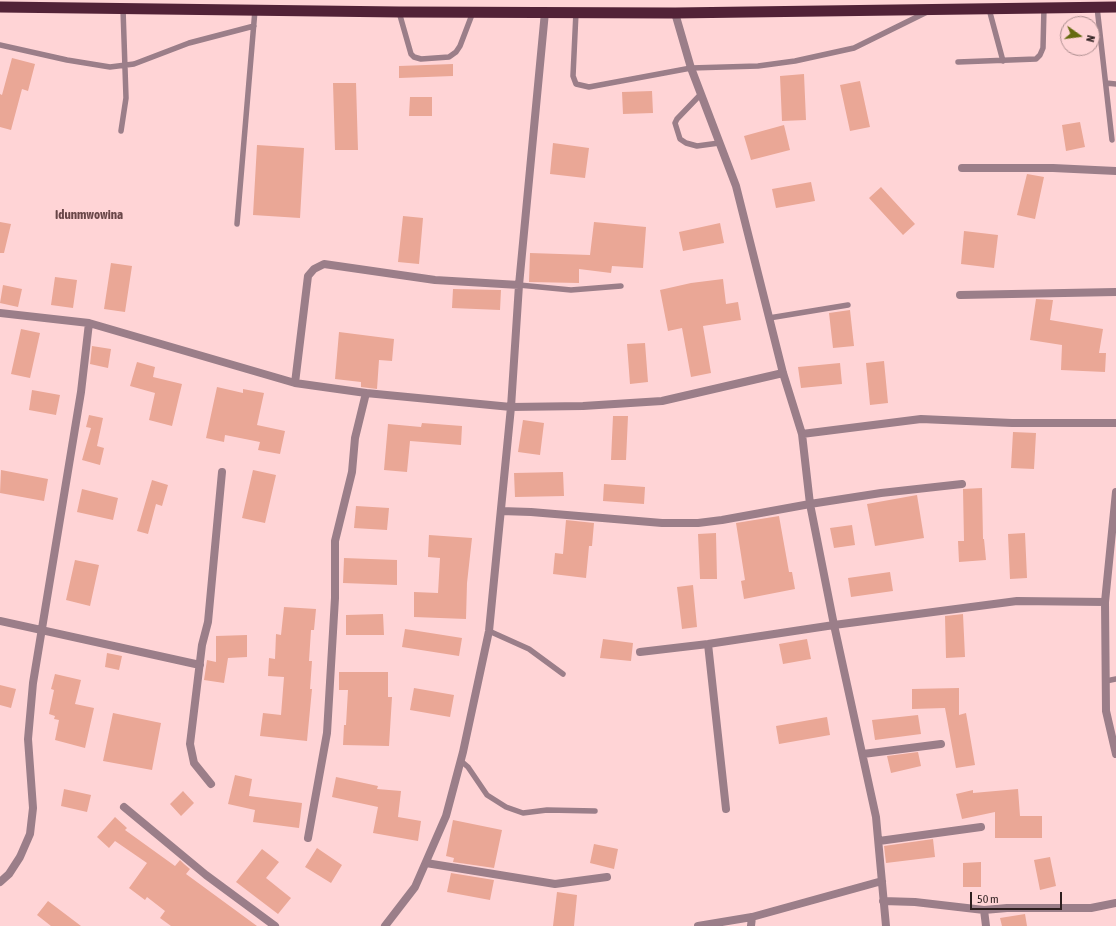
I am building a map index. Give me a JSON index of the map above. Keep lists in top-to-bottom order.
{
  "districts": ["Idunmwowina"],
  "scale_bar": "50 m",
  "north": "right"
}
